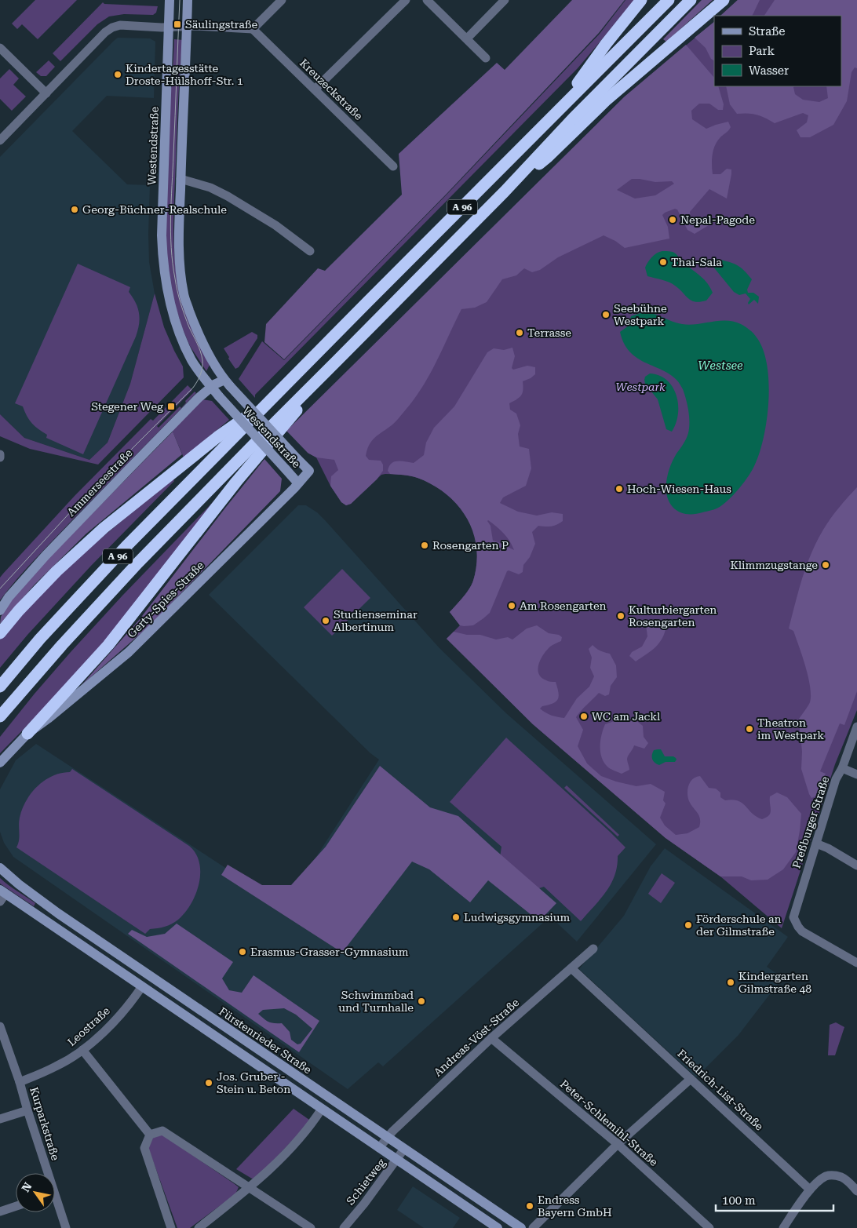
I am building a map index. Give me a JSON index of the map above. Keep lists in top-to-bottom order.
{
  "streets": {
    "highway": ["A 96"],
    "main road": [
      "Westendstraße",
      "Ammerseestraße",
      "Gerty-Spies-Straße",
      "Fürstenrieder Straße"
    ],
    "street": [
      "Kreuzeckstraße",
      "Preßburger Straße",
      "Leostraße",
      "Andreas-Vöst-Straße",
      "Friedrich-List-Straße",
      "Peter-Schlemihl-Straße",
      "Kurparkstraße",
      "Schietweg"
    ]
  },
  "crossings": [
    ["Westendstraße", "Ammerseestraße"],
    ["Westendstraße", "Gerty-Spies-Straße"],
    ["Leostraße", "Kurparkstraße"],
    ["Andreas-Vöst-Straße", "Fürstenrieder Straße"],
    ["Andreas-Vöst-Straße", "Friedrich-List-Straße"],
    ["Andreas-Vöst-Straße", "Peter-Schlemihl-Straße"],
    ["Fürstenrieder Straße", "Schietweg"]
  ],
  "water": ["Westsee"],
  "parks": ["Westpark"],
  "places": {
    "transit": ["Säulingstraße", "Stegener Weg"],
    "other": [
      "Kindertagesstätte Droste-Hülshoff-Str. 1",
      "Georg-Büchner-Realschule",
      "Nepal-Pagode",
      "Thai-Sala",
      "Seebühne Westpark",
      "Terrasse",
      "Hoch-Wiesen-Haus",
      "Rosengarten P",
      "Klimmzugstange",
      "Am Rosengarten",
      "Kulturbiergarten Rosengarten",
      "Studienseminar Albertinum",
      "WC am Jackl",
      "Theatron im Westpark",
      "Ludwigsgymnasium",
      "Förderschule an der Gilmstraße",
      "Erasmus-Grasser-Gymnasium",
      "Kindergarten Gilmstraße 48",
      "Schwimmbad und Turnhalle",
      "Jos. Gruber - Stein u. Beton",
      "Endress Bayern GmbH"
    ]
  },
  "legend": ["Straße", "Park", "Wasser"],
  "scale_bar": "100 m",
  "north": "top left"
}
